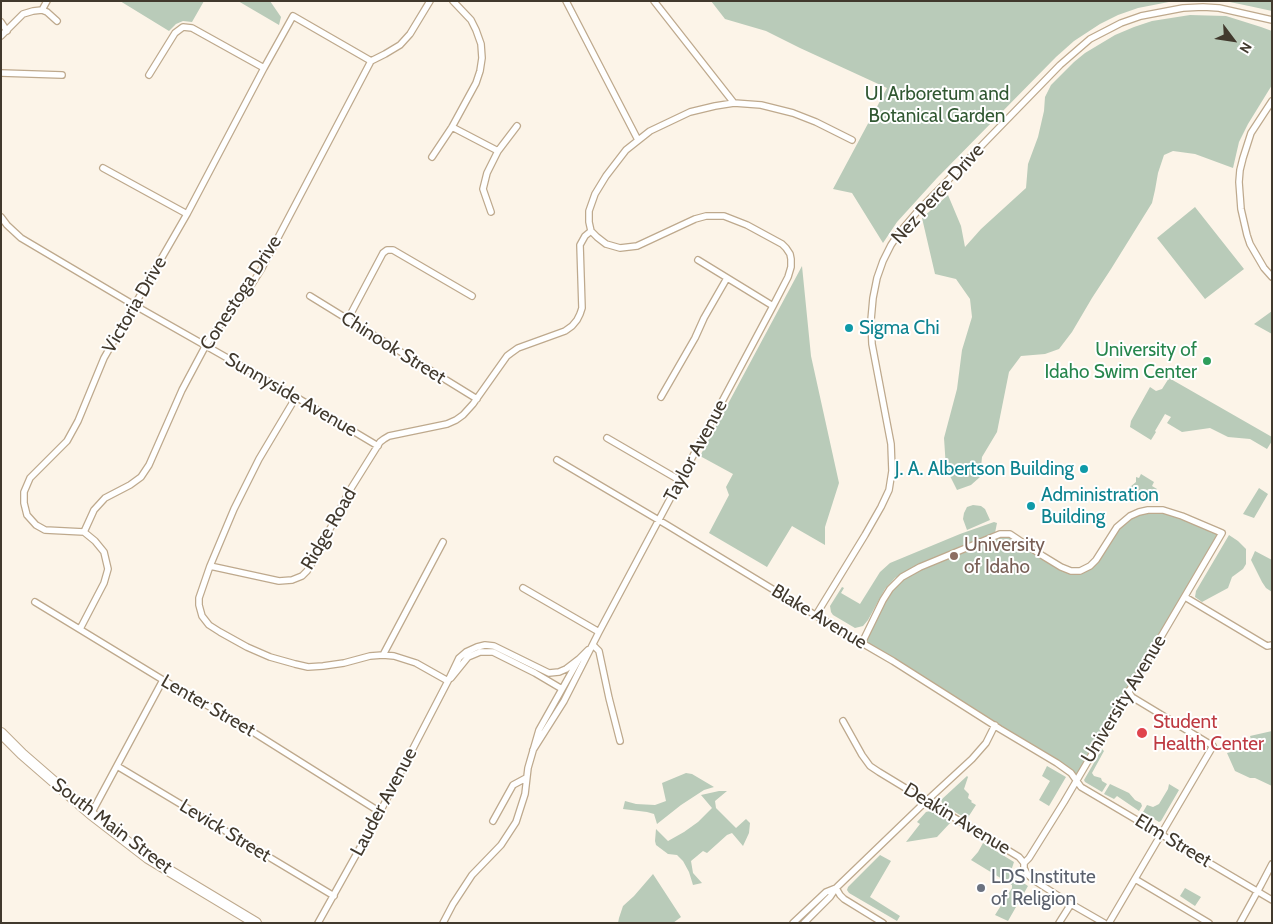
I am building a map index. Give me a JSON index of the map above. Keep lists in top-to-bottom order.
{
  "streets": {
    "highway": ["South Main Street"],
    "street": [
      "Nez Perce Drive",
      "Conestoga Drive",
      "Victoria Drive",
      "Chinook Street",
      "Sunnyside Avenue",
      "Taylor Avenue",
      "Ridge Road",
      "Blake Avenue",
      "University Avenue",
      "Lenter Street",
      "Lauder Avenue",
      "Deakin Avenue",
      "Levick Street",
      "Elm Street"
    ]
  },
  "crossings": [
    ["Nez Perce Drive", "Blake Avenue"],
    ["Conestoga Drive", "Victoria Drive"],
    ["Conestoga Drive", "Sunnyside Avenue"],
    ["Victoria Drive", "Sunnyside Avenue"],
    ["Chinook Street", "Ridge Road"],
    ["Sunnyside Avenue", "Ridge Road"],
    ["Taylor Avenue", "Ridge Road"],
    ["Taylor Avenue", "Blake Avenue"],
    ["Taylor Avenue", "Lauder Avenue"],
    ["Blake Avenue", "University Avenue"],
    ["Blake Avenue", "Elm Street"],
    ["University Avenue", "Deakin Avenue"],
    ["University Avenue", "Elm Street"],
    ["Lenter Street", "Lauder Avenue"],
    ["Lauder Avenue", "Levick Street"]
  ],
  "parks": ["UI Arboretum and Botanical Garden"],
  "places": [
    "Sigma Chi",
    "University of Idaho Swim Center",
    "J. A. Albertson Building",
    "Administration Building",
    "University of Idaho",
    "Student Health Center",
    "LDS Institute of Religion"
  ],
  "north": "bottom right"
}
